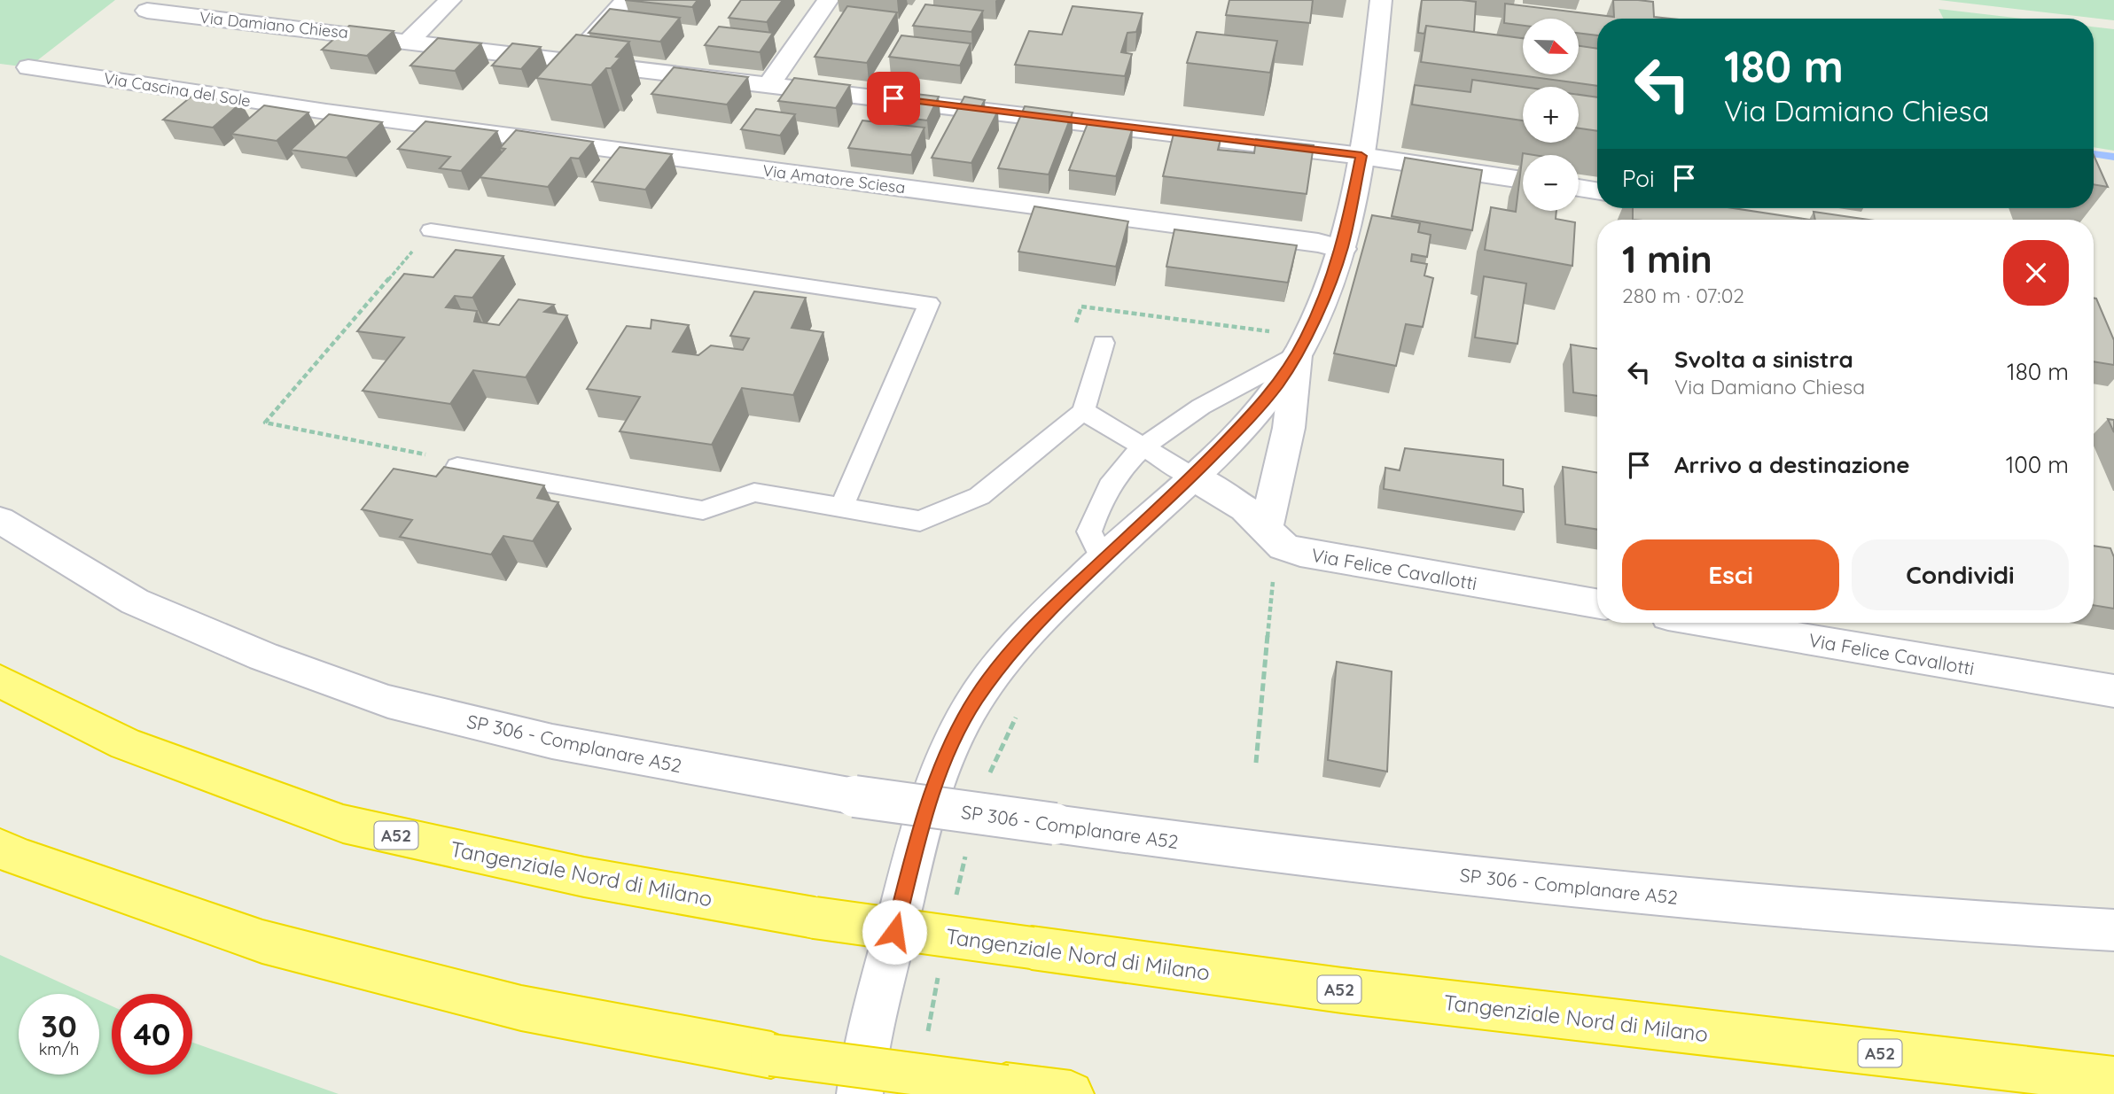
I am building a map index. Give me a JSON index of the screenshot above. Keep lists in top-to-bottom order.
{
  "streets": {
    "highway": ["A52", "Tangenziale Nord di Milano"],
    "street": [
      "Via Damiano Chiesa",
      "Via Cascina del Sole",
      "Via Amatore Sciesa",
      "Via Felice Cavallotti",
      "SP 306 - Complanare A52"
    ]
  },
  "crossings": [
    ["Via Cascina del Sole", "Via Amatore Sciesa"]
  ],
  "north": "right",
  "page": {
    "map_buttons": ["+", "−"],
    "turn": ["180 m", "Via Damiano Chiesa"],
    "then": "Poi",
    "heading": ["1 min", "280 m · 07:02"],
    "list": [
      {
        "name": "Svolta a sinistra",
        "note": "Via Damiano Chiesa",
        "value": "180 m"
      },
      {
        "name": "Arrivo a destinazione",
        "value": "100 m"
      }
    ],
    "buttons": ["Esci", "Condividi"],
    "speed": "30 km/h",
    "limit": "40"
  }
}
